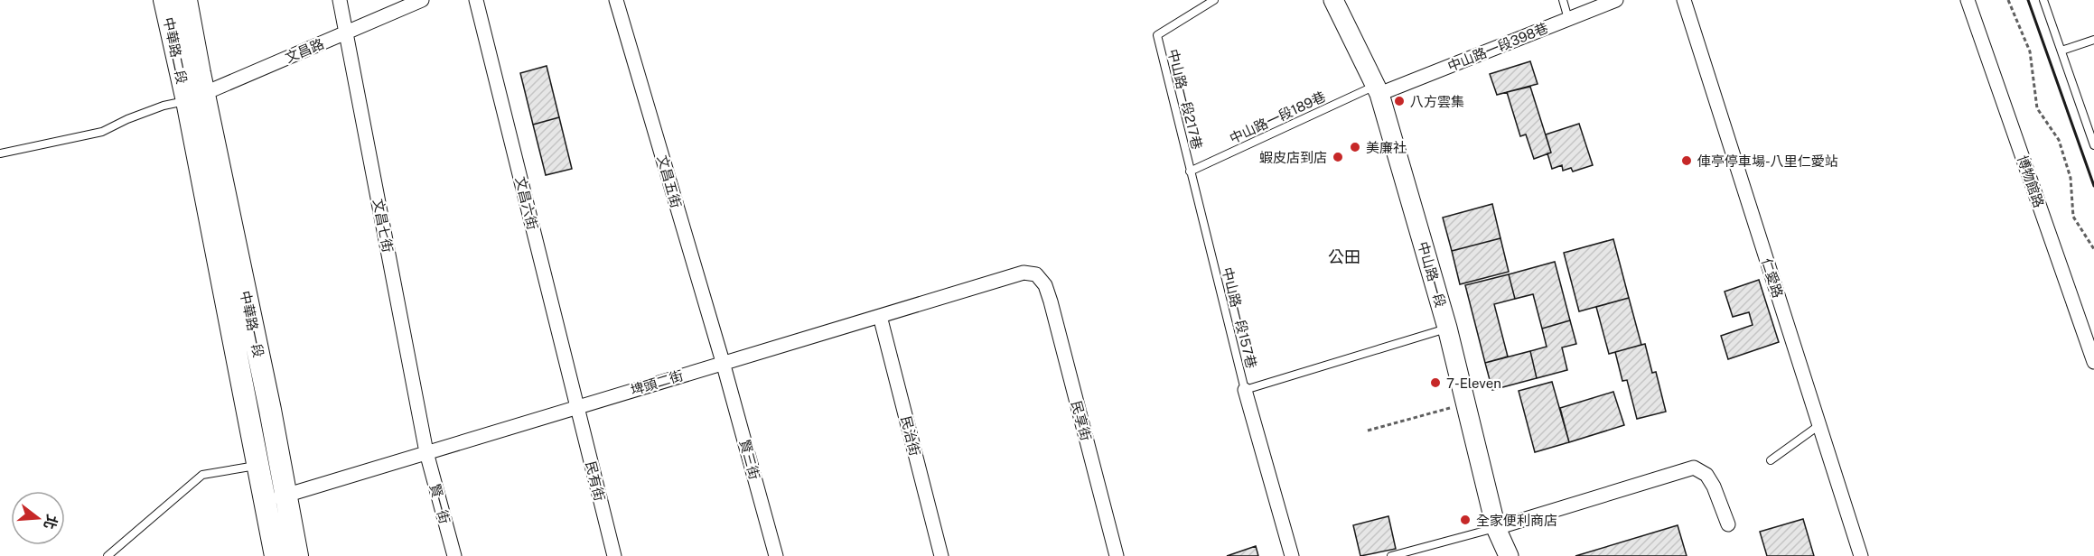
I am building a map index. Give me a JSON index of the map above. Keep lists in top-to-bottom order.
{
  "streets": {
    "main road": ["中華路二段", "中山路一段", "中華路一段"],
    "street": [
      "中山路一段398巷",
      "文昌路",
      "文昌五街",
      "博物館路",
      "文昌六街",
      "文昌七街",
      "仁愛路",
      "埤頭二街",
      "民享街",
      "民治街",
      "賢三街",
      "民有街",
      "賢一街"
    ],
    "lane": ["中山路一段217巷", "中山路一段189巷", "中山路一段157巷"]
  },
  "crossings": [
    ["中山路一段398巷", "中山路一段189巷"],
    ["中山路一段398巷", "中山路一段"],
    ["中華路二段", "文昌路"],
    ["中華路二段", "中華路一段"],
    ["文昌路", "文昌七街"],
    ["文昌路", "中華路一段"],
    ["中山路一段217巷", "中山路一段189巷"],
    ["中山路一段217巷", "中山路一段157巷"],
    ["中山路一段189巷", "中山路一段"],
    ["中山路一段189巷", "中山路一段157巷"],
    ["文昌五街", "埤頭二街"],
    ["文昌五街", "賢三街"],
    ["文昌六街", "埤頭二街"],
    ["文昌六街", "民有街"],
    ["文昌七街", "埤頭二街"],
    ["文昌七街", "賢一街"],
    ["中山路一段", "中山路一段157巷"],
    ["中華路一段", "埤頭二街"],
    ["埤頭二街", "民享街"],
    ["埤頭二街", "民治街"],
    ["埤頭二街", "賢三街"],
    ["埤頭二街", "民有街"],
    ["埤頭二街", "賢一街"]
  ],
  "districts": ["公田"],
  "places": [
    "八方雲集",
    "美廉社",
    "蝦皮店到店",
    "俥亭停車場-八里仁愛站",
    "7-Eleven",
    "全家便利商店"
  ],
  "north": "right"
}
